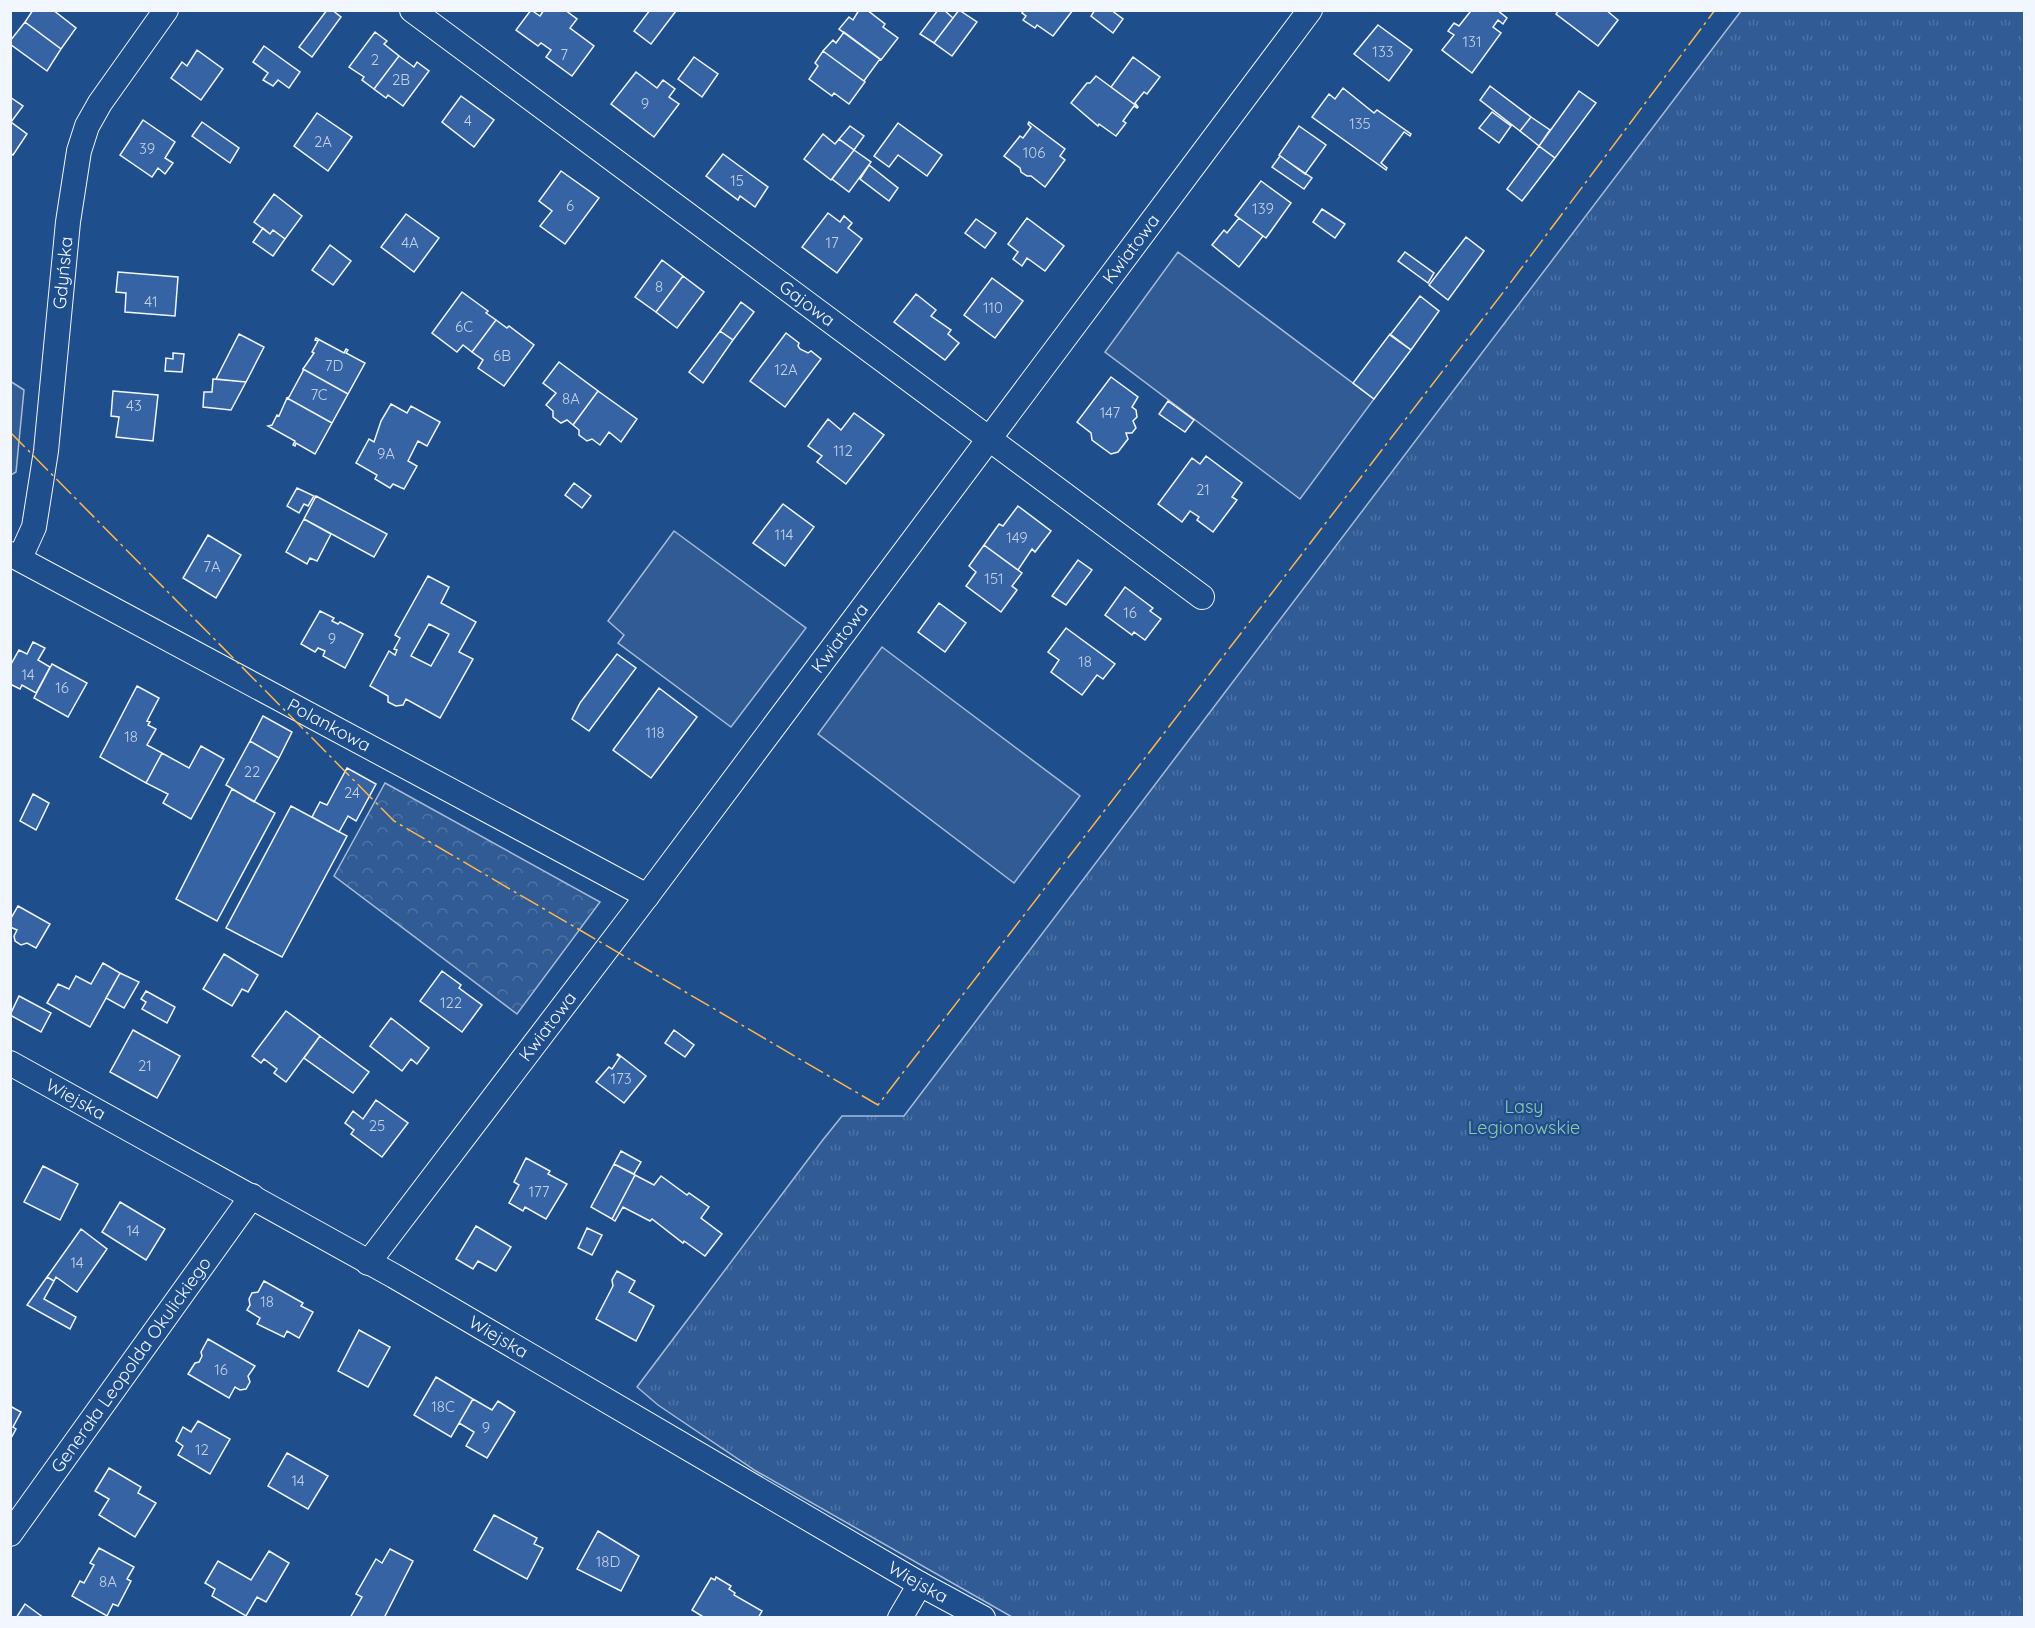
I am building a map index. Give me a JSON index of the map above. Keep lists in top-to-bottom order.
{
  "streets": {
    "street": [
      "Kwiatowa",
      "Gdyńska",
      "Gajowa",
      "Polankowa",
      "Wiejska",
      "Generała Leopolda Okulickiego"
    ]
  },
  "crossings": [
    ["Kwiatowa", "Gajowa"],
    ["Kwiatowa", "Polankowa"],
    ["Kwiatowa", "Wiejska"],
    ["Gdyńska", "Polankowa"],
    ["Wiejska", "Generała Leopolda Okulickiego"]
  ],
  "parks": ["Lasy Legionowskie"],
  "house_numbers": [
    "131",
    "133",
    "7",
    "2",
    "2B",
    "9",
    "4",
    "135",
    "2A",
    "39",
    "106",
    "15",
    "6",
    "139",
    "4A",
    "17",
    "8",
    "41",
    "110",
    "6C",
    "6B",
    "7D",
    "12A",
    "7C",
    "8A",
    "43",
    "147",
    "112",
    "9A",
    "21",
    "114",
    "149",
    "7A",
    "151",
    "16",
    "9",
    "18",
    "14",
    "16",
    "118",
    "18",
    "22",
    "24",
    "122",
    "21",
    "173",
    "25",
    "177",
    "14",
    "14",
    "18",
    "16",
    "18C",
    "9",
    "12",
    "14",
    "18D",
    "8A"
  ]
}
